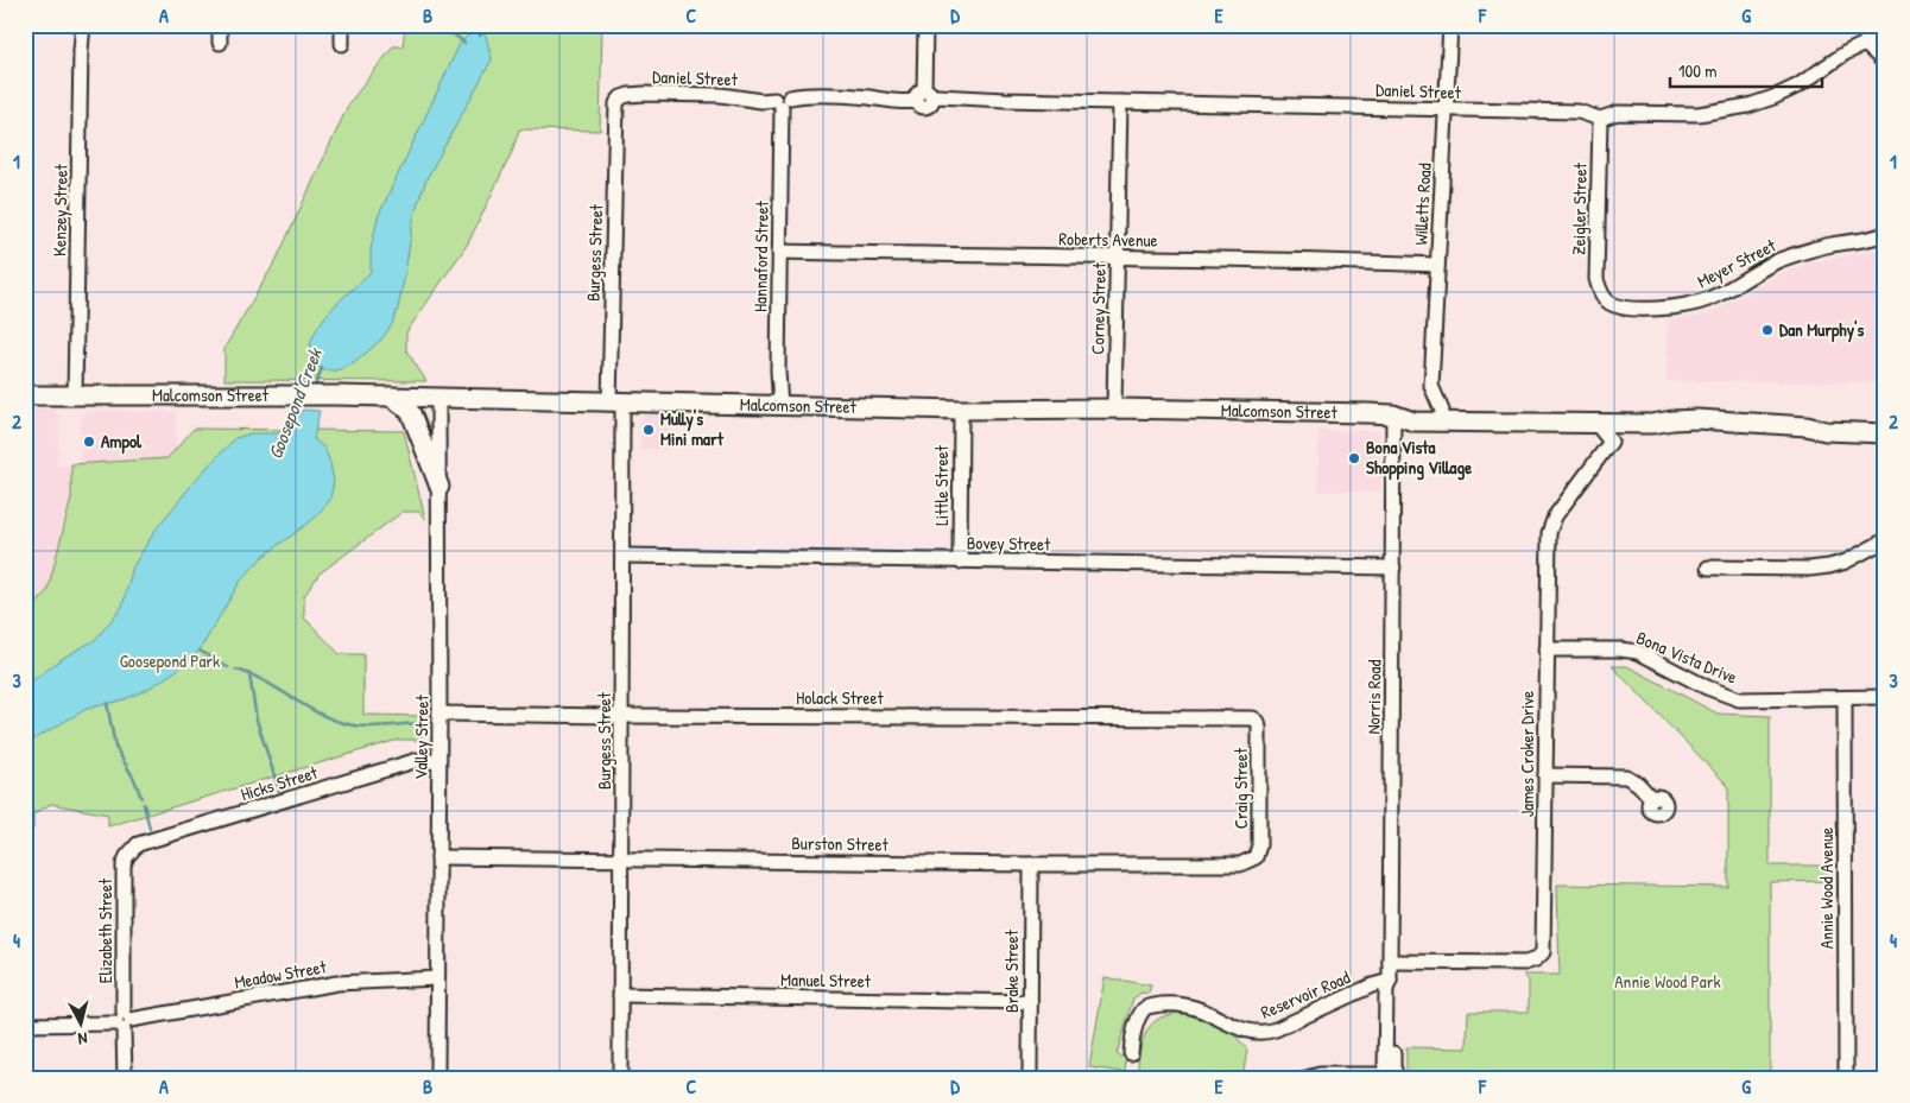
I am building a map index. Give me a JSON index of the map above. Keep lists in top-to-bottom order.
{
  "streets": {
    "main road": ["Malcomson Street"],
    "street": [
      "Daniel Street",
      "Willetts Road",
      "Zeigler Street",
      "Kenzey Street",
      "Roberts Avenue",
      "Burgess Street",
      "Hannaford Street",
      "Meyer Street",
      "Corney Street",
      "Little Street",
      "Bovey Street",
      "Bona Vista Drive",
      "Norris Road",
      "Holack Street",
      "Valley Street",
      "James Croker Drive",
      "Hicks Street",
      "Craig Street",
      "Burston Street",
      "Annie Wood Avenue",
      "Elizabeth Street",
      "Brake Street",
      "Meadow Street",
      "Manuel Street",
      "Reservoir Road"
    ]
  },
  "crossings": [
    ["Daniel Street", "Willetts Road"],
    ["Daniel Street", "Zeigler Street"],
    ["Daniel Street", "Burgess Street"],
    ["Daniel Street", "Hannaford Street"],
    ["Daniel Street", "Corney Street"],
    ["Willetts Road", "Roberts Avenue"],
    ["Willetts Road", "Malcomson Street"],
    ["Zeigler Street", "Meyer Street"],
    ["Kenzey Street", "Malcomson Street"],
    ["Roberts Avenue", "Hannaford Street"],
    ["Roberts Avenue", "Corney Street"],
    ["Burgess Street", "Malcomson Street"],
    ["Burgess Street", "Bovey Street"],
    ["Burgess Street", "Holack Street"],
    ["Burgess Street", "Burston Street"],
    ["Burgess Street", "Manuel Street"],
    ["Hannaford Street", "Malcomson Street"],
    ["Corney Street", "Malcomson Street"],
    ["Malcomson Street", "Little Street"],
    ["Malcomson Street", "Norris Road"],
    ["Malcomson Street", "Valley Street"],
    ["Malcomson Street", "James Croker Drive"],
    ["Little Street", "Bovey Street"],
    ["Bovey Street", "Norris Road"],
    ["Bona Vista Drive", "James Croker Drive"],
    ["Bona Vista Drive", "Annie Wood Avenue"],
    ["Norris Road", "James Croker Drive"],
    ["Norris Road", "Reservoir Road"],
    ["Holack Street", "Valley Street"],
    ["Holack Street", "Craig Street"],
    ["Valley Street", "Hicks Street"],
    ["Valley Street", "Burston Street"],
    ["Valley Street", "Meadow Street"],
    ["Hicks Street", "Elizabeth Street"],
    ["Craig Street", "Burston Street"],
    ["Burston Street", "Brake Street"],
    ["Elizabeth Street", "Meadow Street"],
    ["Brake Street", "Manuel Street"]
  ],
  "water": ["Goosepond Creek"],
  "parks": ["Goosepond Park", "Annie Wood Park"],
  "places": [
    "Dan Murphy's",
    "Mully's Mini mart",
    "Ampol",
    "Bona Vista Shopping Village"
  ],
  "scale_bar": "100 m",
  "north": "bottom",
  "grid": {
    "columns": [
      "A",
      "B",
      "C",
      "D",
      "E",
      "F",
      "G"
    ],
    "rows": [
      "1",
      "2",
      "3",
      "4"
    ]
  }
}
